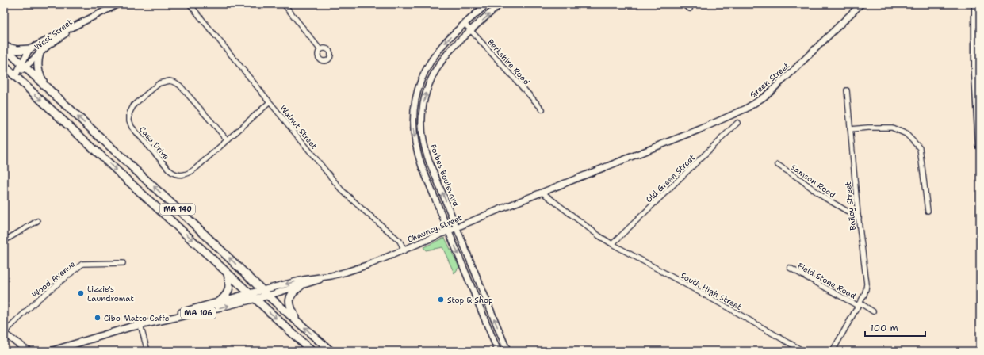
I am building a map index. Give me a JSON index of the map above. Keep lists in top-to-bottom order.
{
  "streets": {
    "highway": ["MA 140"],
    "main road": ["Chauncy Street", "MA 106"],
    "street": [
      "West Street",
      "Berkshire Road",
      "Green Street",
      "Walnut Street",
      "Casa Drive",
      "Forbes Boulevard",
      "Old Green Street",
      "Samson Road",
      "Bailey Street",
      "Wood Avenue",
      "Field Stone Road",
      "South High Street"
    ]
  },
  "crossings": [
    ["West Street", "MA 140"],
    ["Berkshire Road", "Forbes Boulevard"],
    ["Green Street", "Chauncy Street"],
    ["Walnut Street", "Casa Drive"],
    ["Walnut Street", "Chauncy Street"],
    ["Forbes Boulevard", "Chauncy Street"],
    ["Old Green Street", "South High Street"],
    ["Samson Road", "Bailey Street"],
    ["Bailey Street", "Field Stone Road"],
    ["MA 140", "Chauncy Street"]
  ],
  "places": ["Lizzie's Laundromat", "Stop & Shop", "Cibo Matto Caffe"],
  "scale_bar": "100 m"
}
